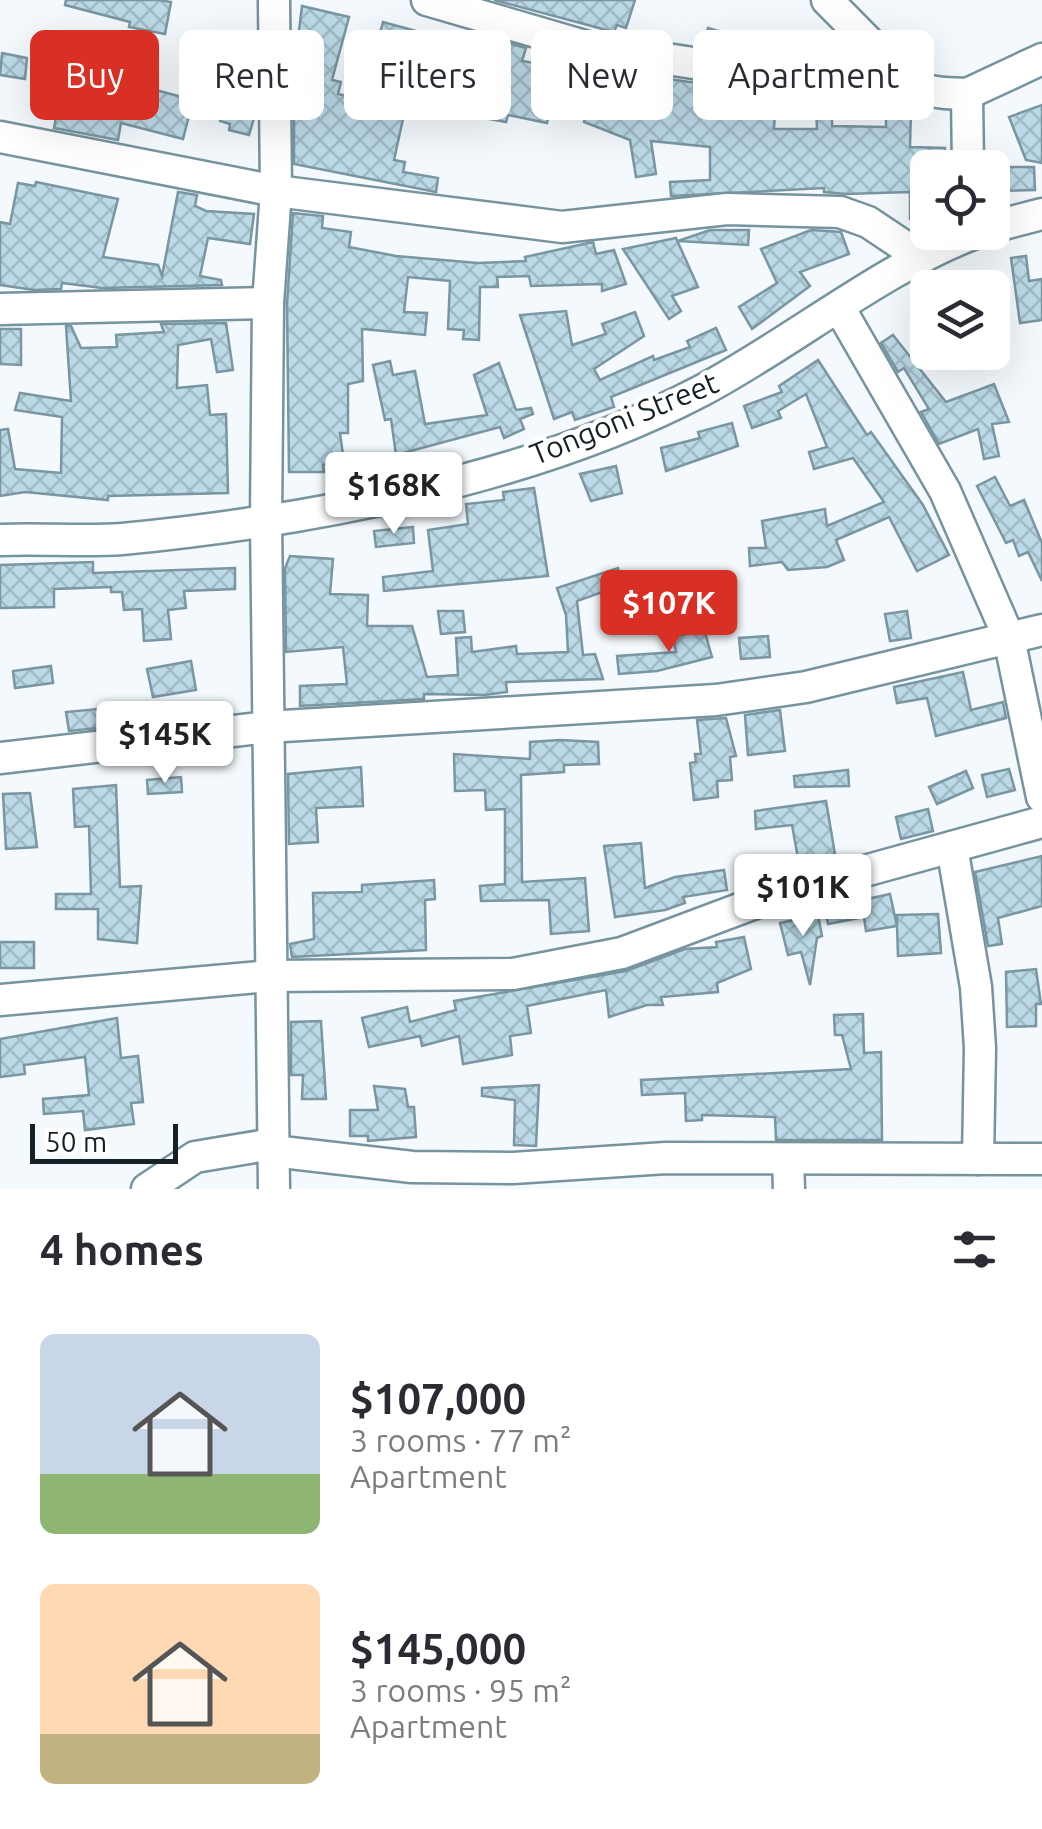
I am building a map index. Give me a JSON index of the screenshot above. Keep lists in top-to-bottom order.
{
  "streets": {
    "street": ["Tongoni Street"]
  },
  "scale_bar": "50 m",
  "page": {
    "chip": [
      "Buy",
      "Rent",
      "Filters",
      "New",
      "Apartment"
    ],
    "price": [
      "$168K",
      "$107K",
      "$145K",
      "$101K"
    ],
    "scale": "50 m",
    "heading": "4 homes",
    "list": [
      {
        "name": "$107,000",
        "note": "3 rooms · 77 m² · Apartment"
      },
      {
        "name": "$145,000",
        "note": "3 rooms · 95 m² · Apartment"
      }
    ]
  }
}
